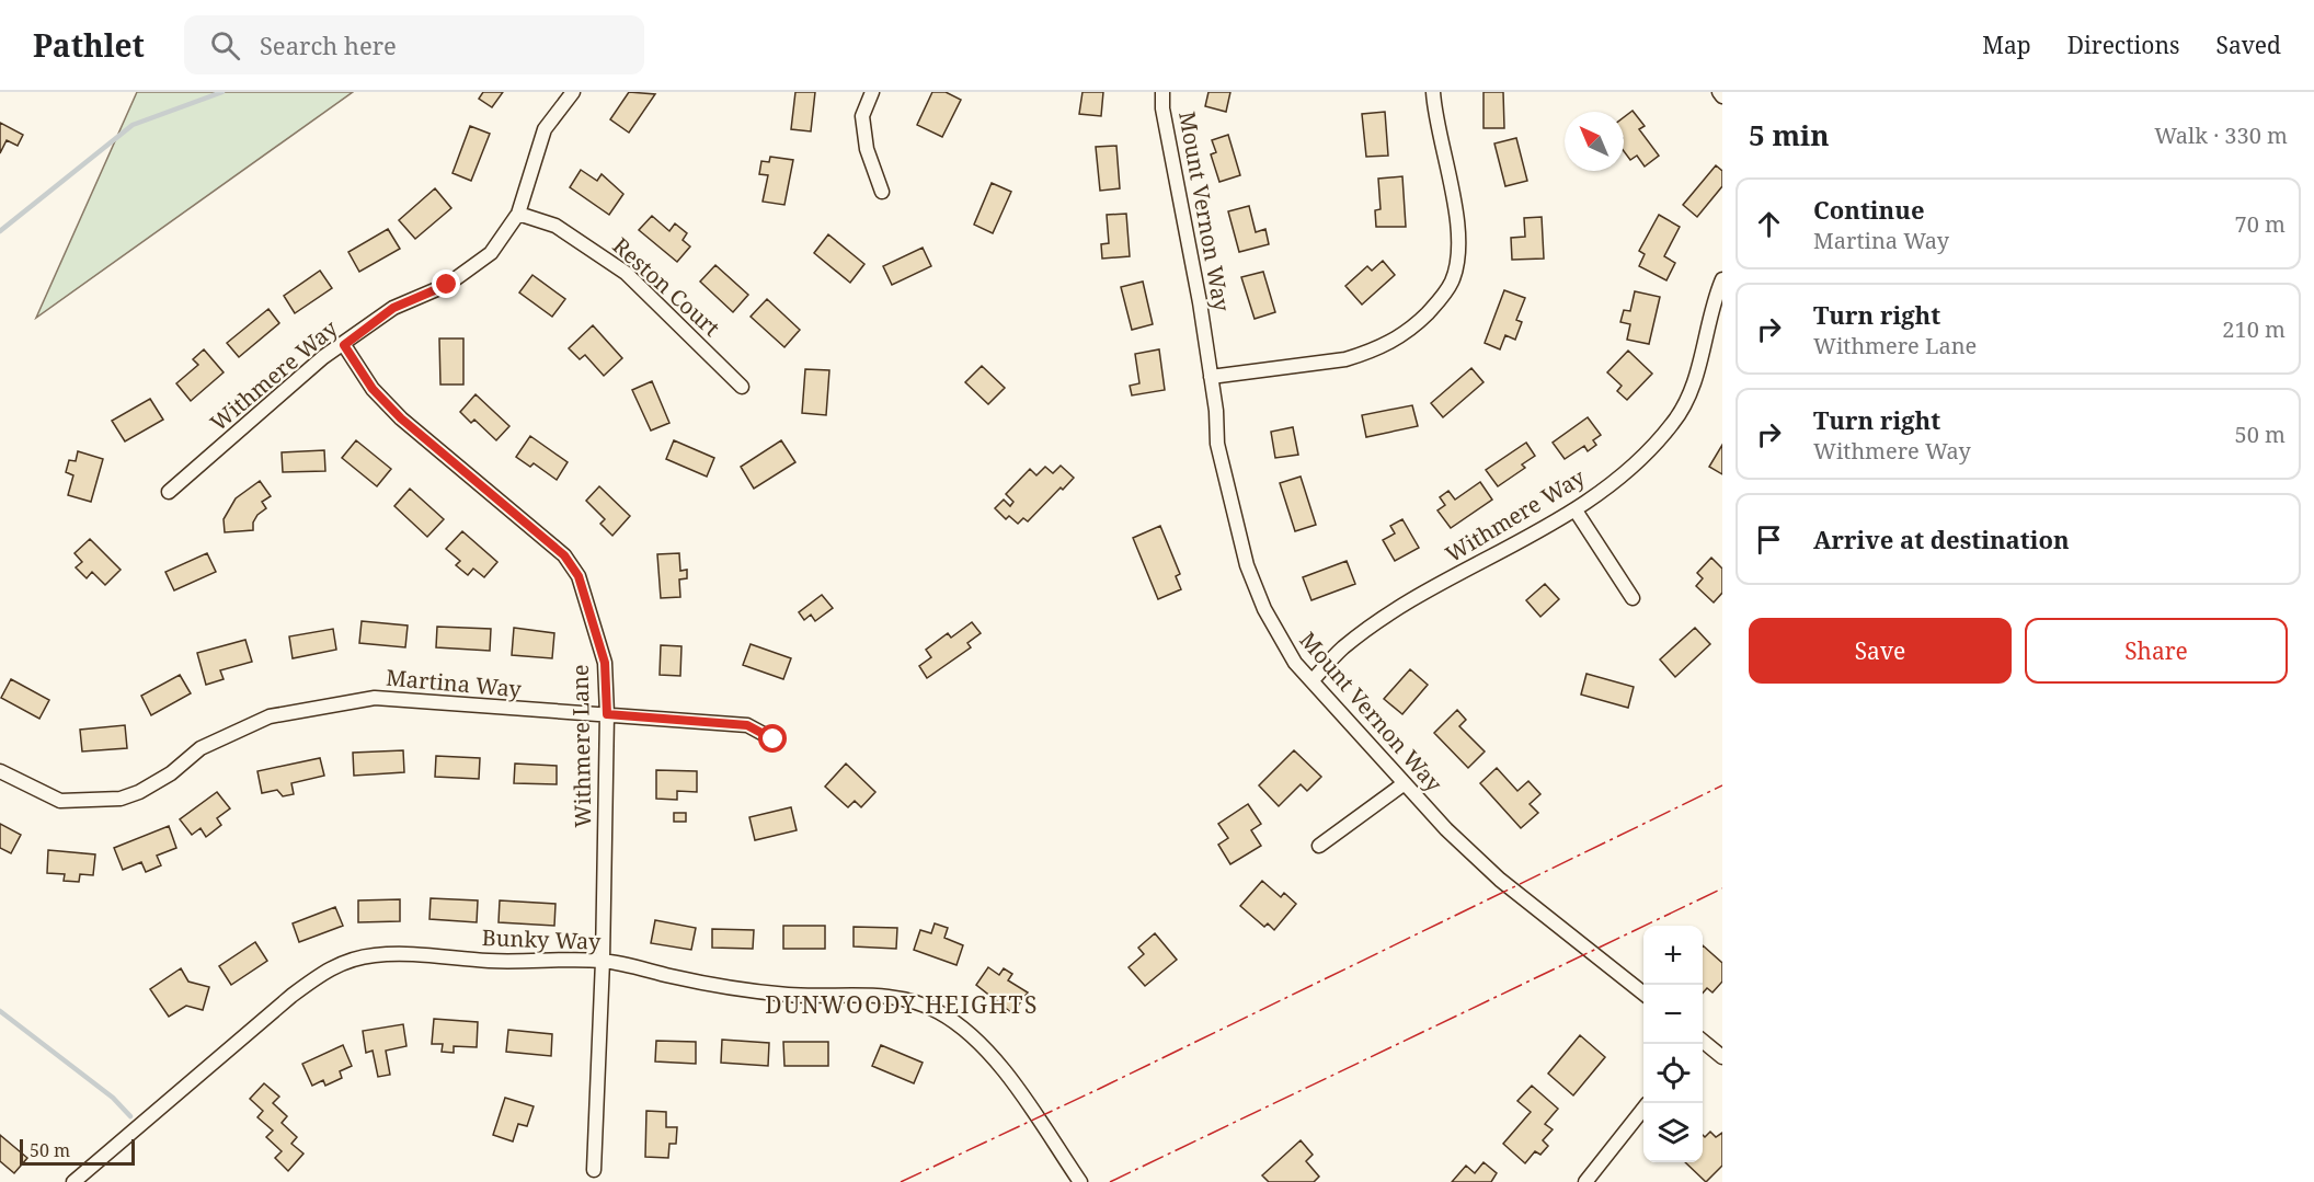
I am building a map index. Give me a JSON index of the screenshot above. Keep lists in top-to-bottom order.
{
  "streets": {
    "street": [
      "Mount Vernon Way",
      "Reston Court",
      "Withmere Way",
      "Martina Way",
      "Withmere Lane",
      "Bunky Way"
    ]
  },
  "crossings": [
    ["Mount Vernon Way", "Withmere Way"],
    ["Reston Court", "Withmere Way"],
    ["Withmere Way", "Withmere Lane"],
    ["Martina Way", "Withmere Lane"],
    ["Withmere Lane", "Bunky Way"]
  ],
  "districts": ["DUNWOODY HEIGHTS"],
  "scale_bar": "50 m",
  "north": "top left",
  "page": {
    "header": "Pathlet",
    "search": "Search here",
    "nav": ["Map", "Directions", "Saved"],
    "heading": ["5 min", "Walk · 330 m"],
    "list": [
      ["Continue", "Martina Way", "70 m"],
      ["Turn right", "Withmere Lane", "210 m"],
      ["Turn right", "Withmere Way", "50 m"],
      "Arrive at destination"
    ],
    "buttons": ["Save", "Share"],
    "map_buttons": ["+", "−"],
    "scale": "50 m"
  }
}
